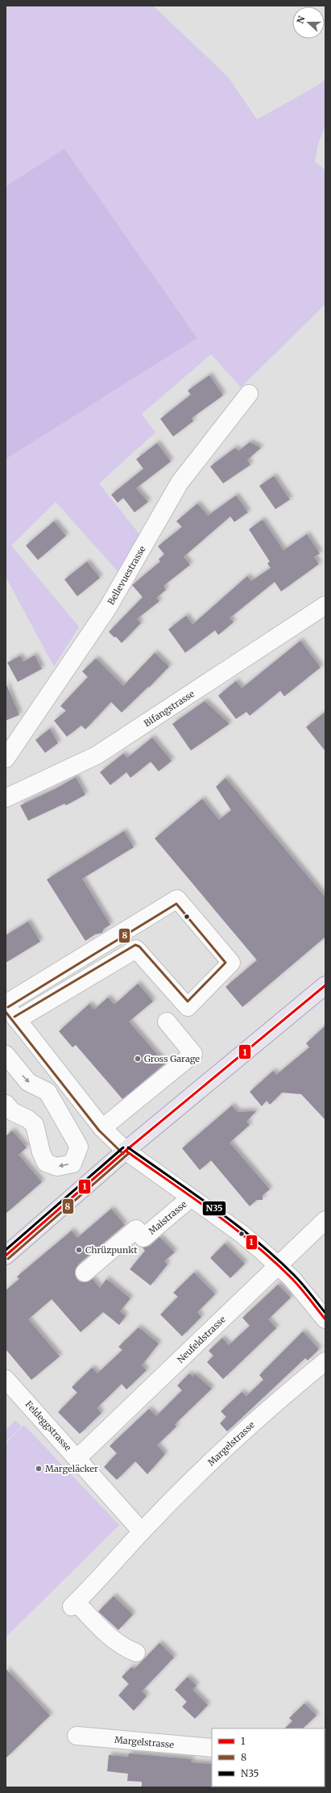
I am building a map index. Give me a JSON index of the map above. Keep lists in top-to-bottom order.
{
  "streets": {
    "street": [
      "Bellevuestrasse",
      "Bifangstrasse",
      "Maistrasse",
      "Neufeldstrasse",
      "Feldeggstrasse",
      "Margelstrasse"
    ]
  },
  "crossings": [
    ["Neufeldstrasse", "Feldeggstrasse"],
    ["Feldeggstrasse", "Margelstrasse"]
  ],
  "places": ["Gross Garage", "Chrüzpunkt", "Margeläcker"],
  "lines": ["transit line 8", "transit line 1", "transit line N35"],
  "legend": ["1", "8", "N35"],
  "north": "left"
}
